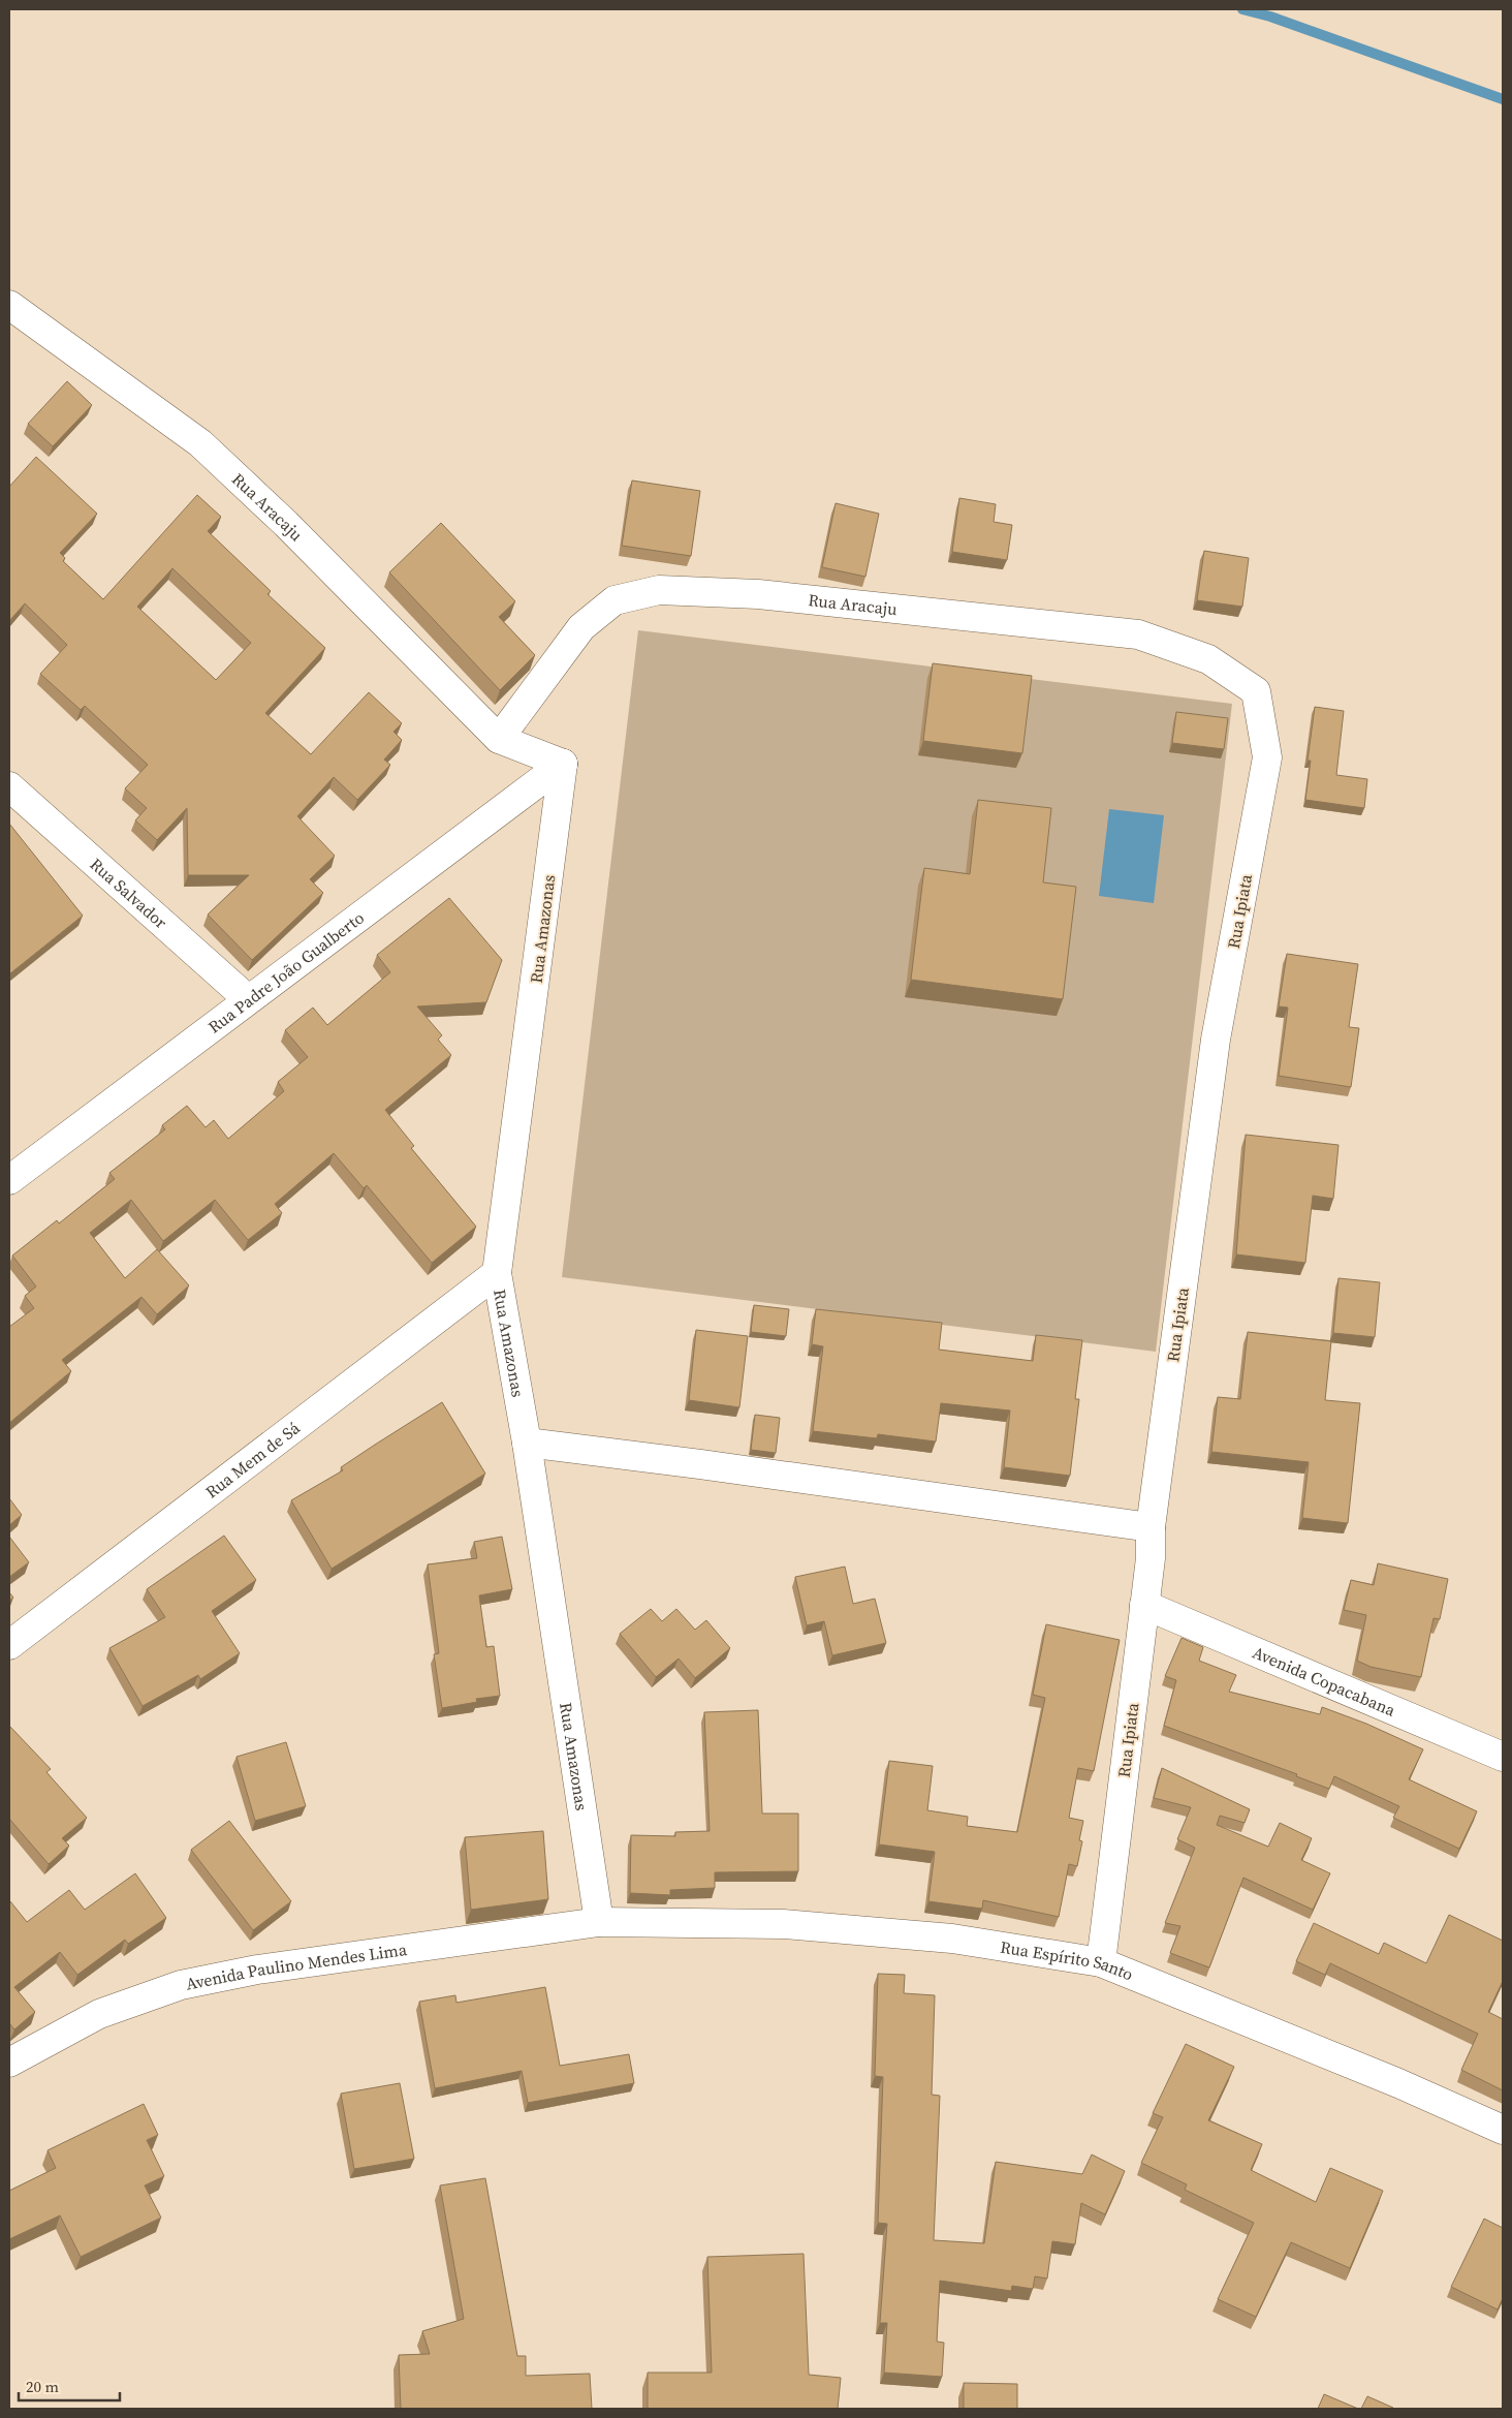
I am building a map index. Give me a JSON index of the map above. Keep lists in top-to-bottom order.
{
  "streets": {
    "street": [
      "Rua Aracaju",
      "Rua Salvador",
      "Rua Ipiata",
      "Rua Amazonas",
      "Rua Padre João Gualberto",
      "Rua Mem de Sá",
      "Avenida Copacabana",
      "Rua Espírito Santo",
      "Avenida Paulino Mendes Lima"
    ]
  },
  "crossings": [
    ["Rua Aracaju", "Rua Ipiata"],
    ["Rua Aracaju", "Rua Amazonas"],
    ["Rua Aracaju", "Rua Padre João Gualberto"],
    ["Rua Salvador", "Rua Padre João Gualberto"],
    ["Rua Ipiata", "Avenida Copacabana"],
    ["Rua Ipiata", "Rua Espírito Santo"],
    ["Rua Amazonas", "Rua Padre João Gualberto"],
    ["Rua Amazonas", "Rua Mem de Sá"],
    ["Rua Amazonas", "Rua Espírito Santo"],
    ["Rua Amazonas", "Avenida Paulino Mendes Lima"],
    ["Rua Espírito Santo", "Avenida Paulino Mendes Lima"]
  ],
  "scale_bar": "20 m"
}
